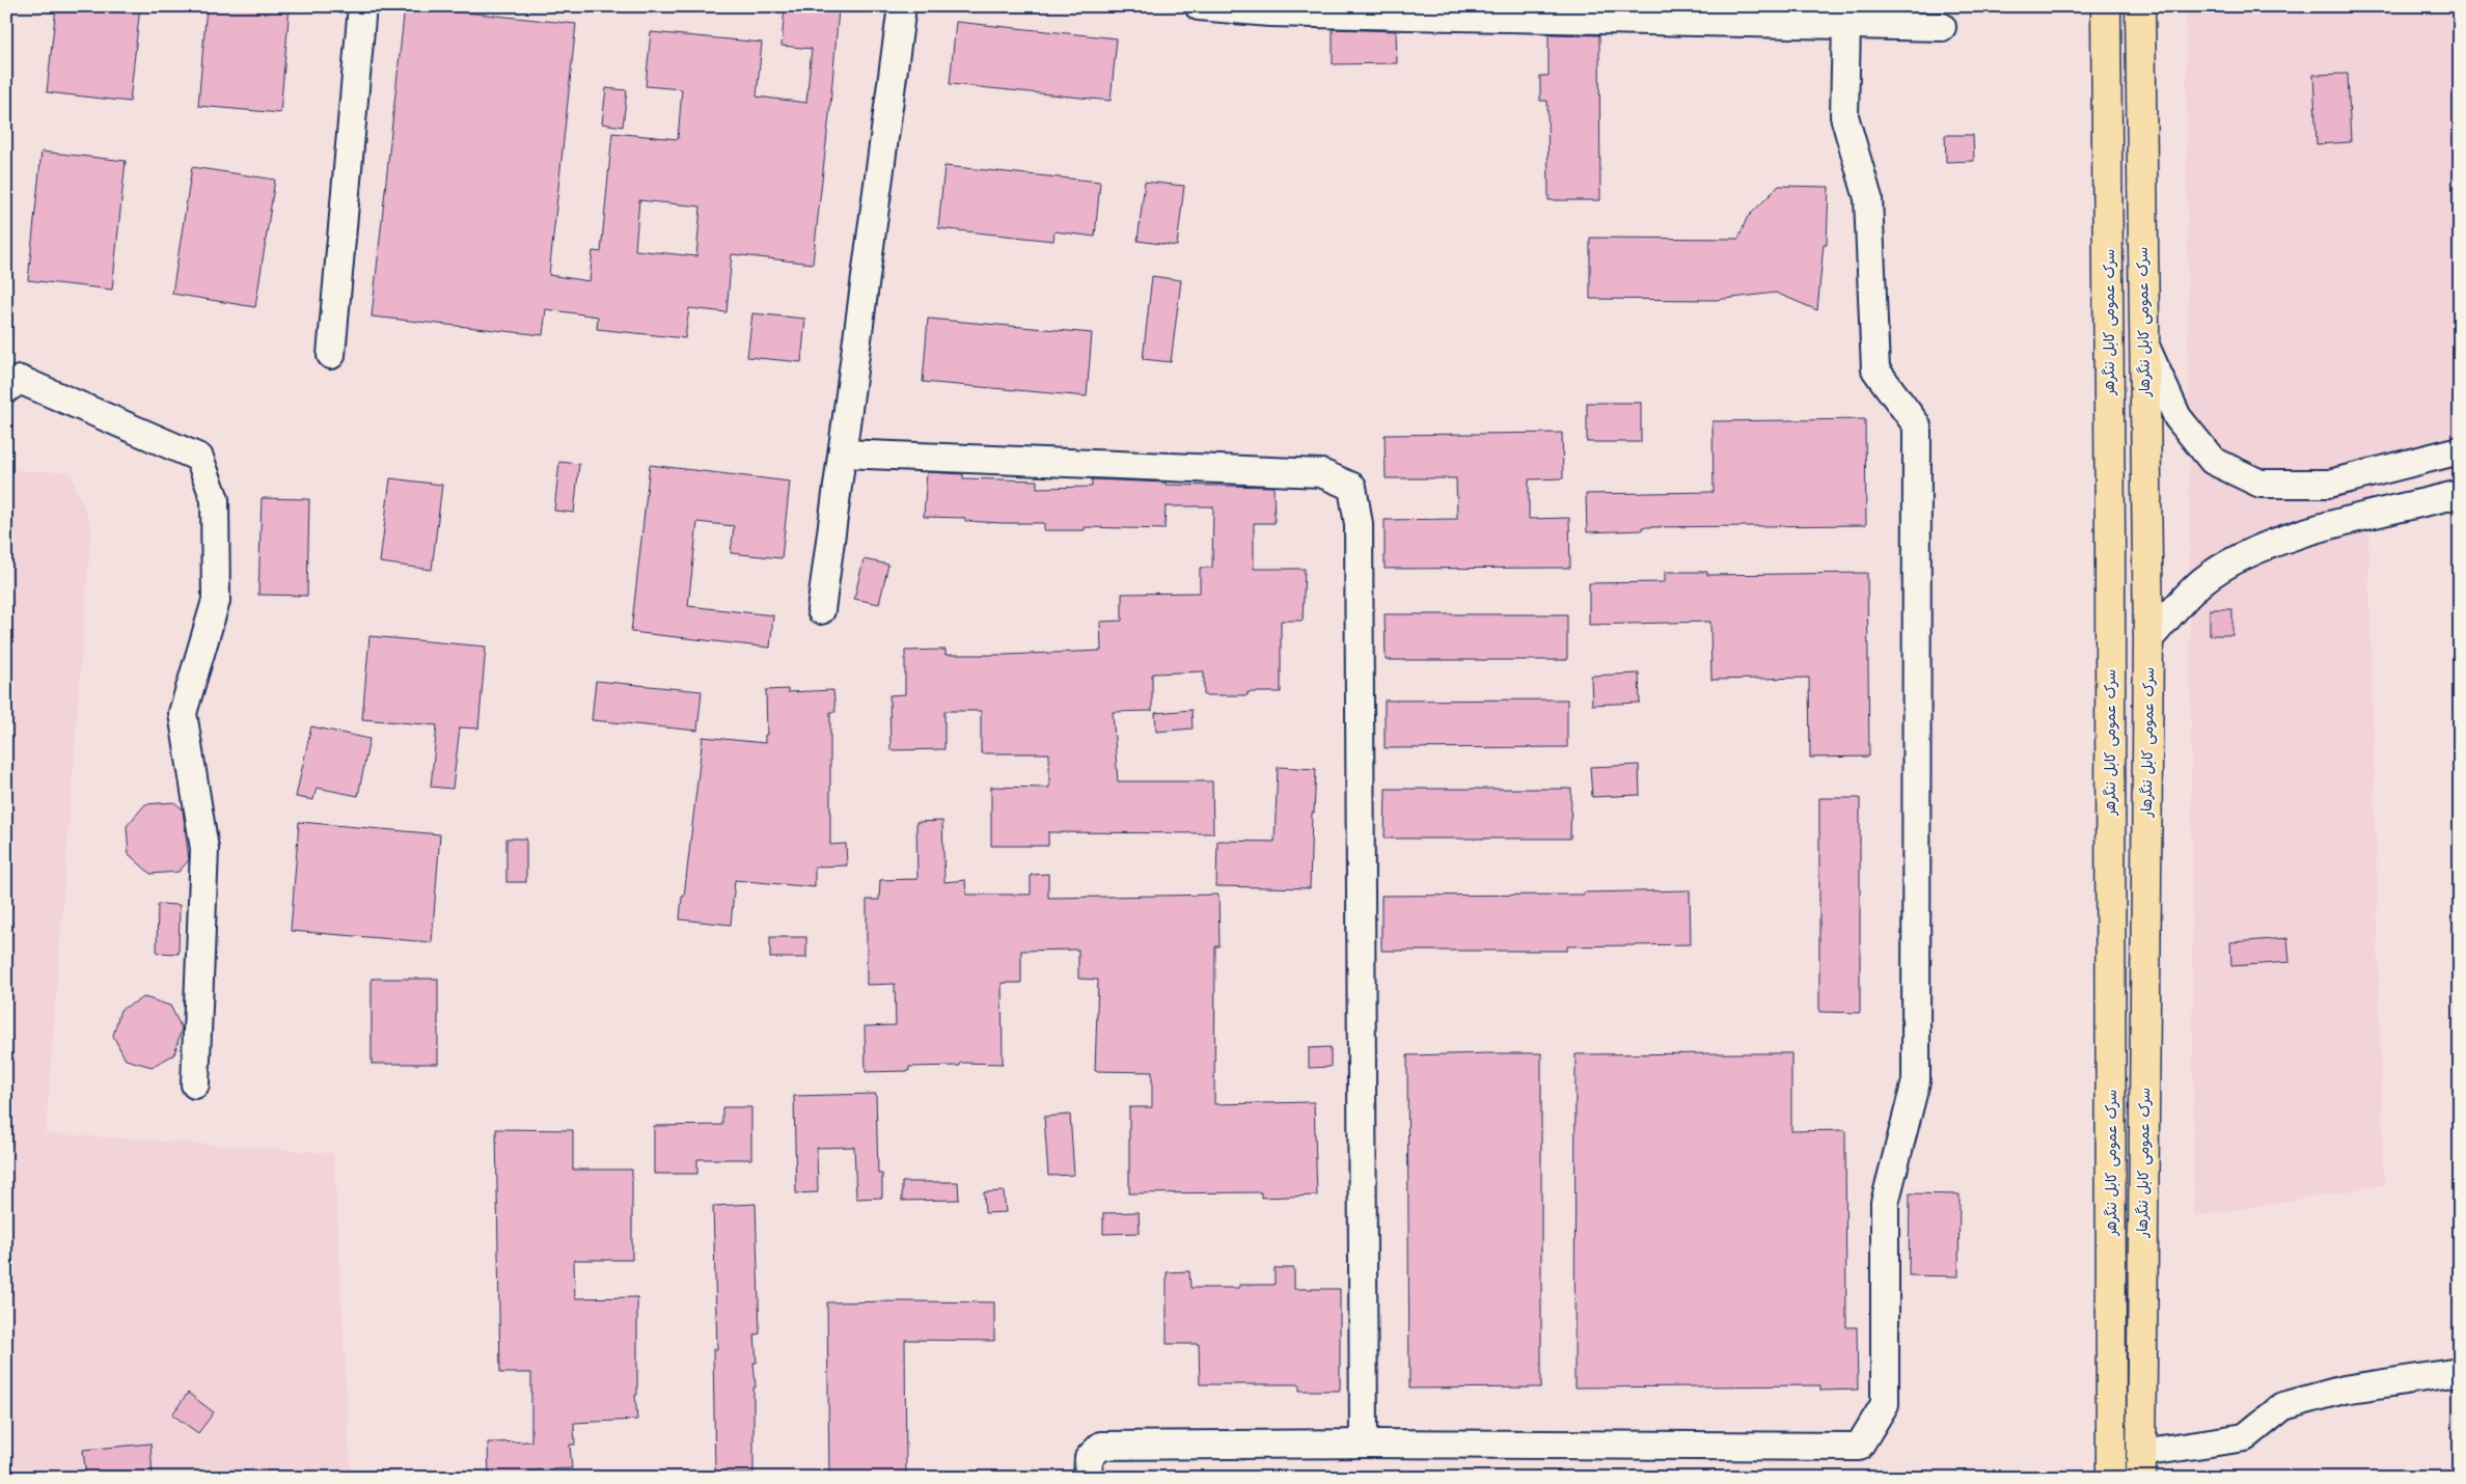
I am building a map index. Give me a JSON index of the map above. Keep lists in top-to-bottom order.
{
  "streets": {
    "highway": ["سرک عمومی کابل ننگرهر", "سرک عمومی کابل ننگرهار"]
  }
}
